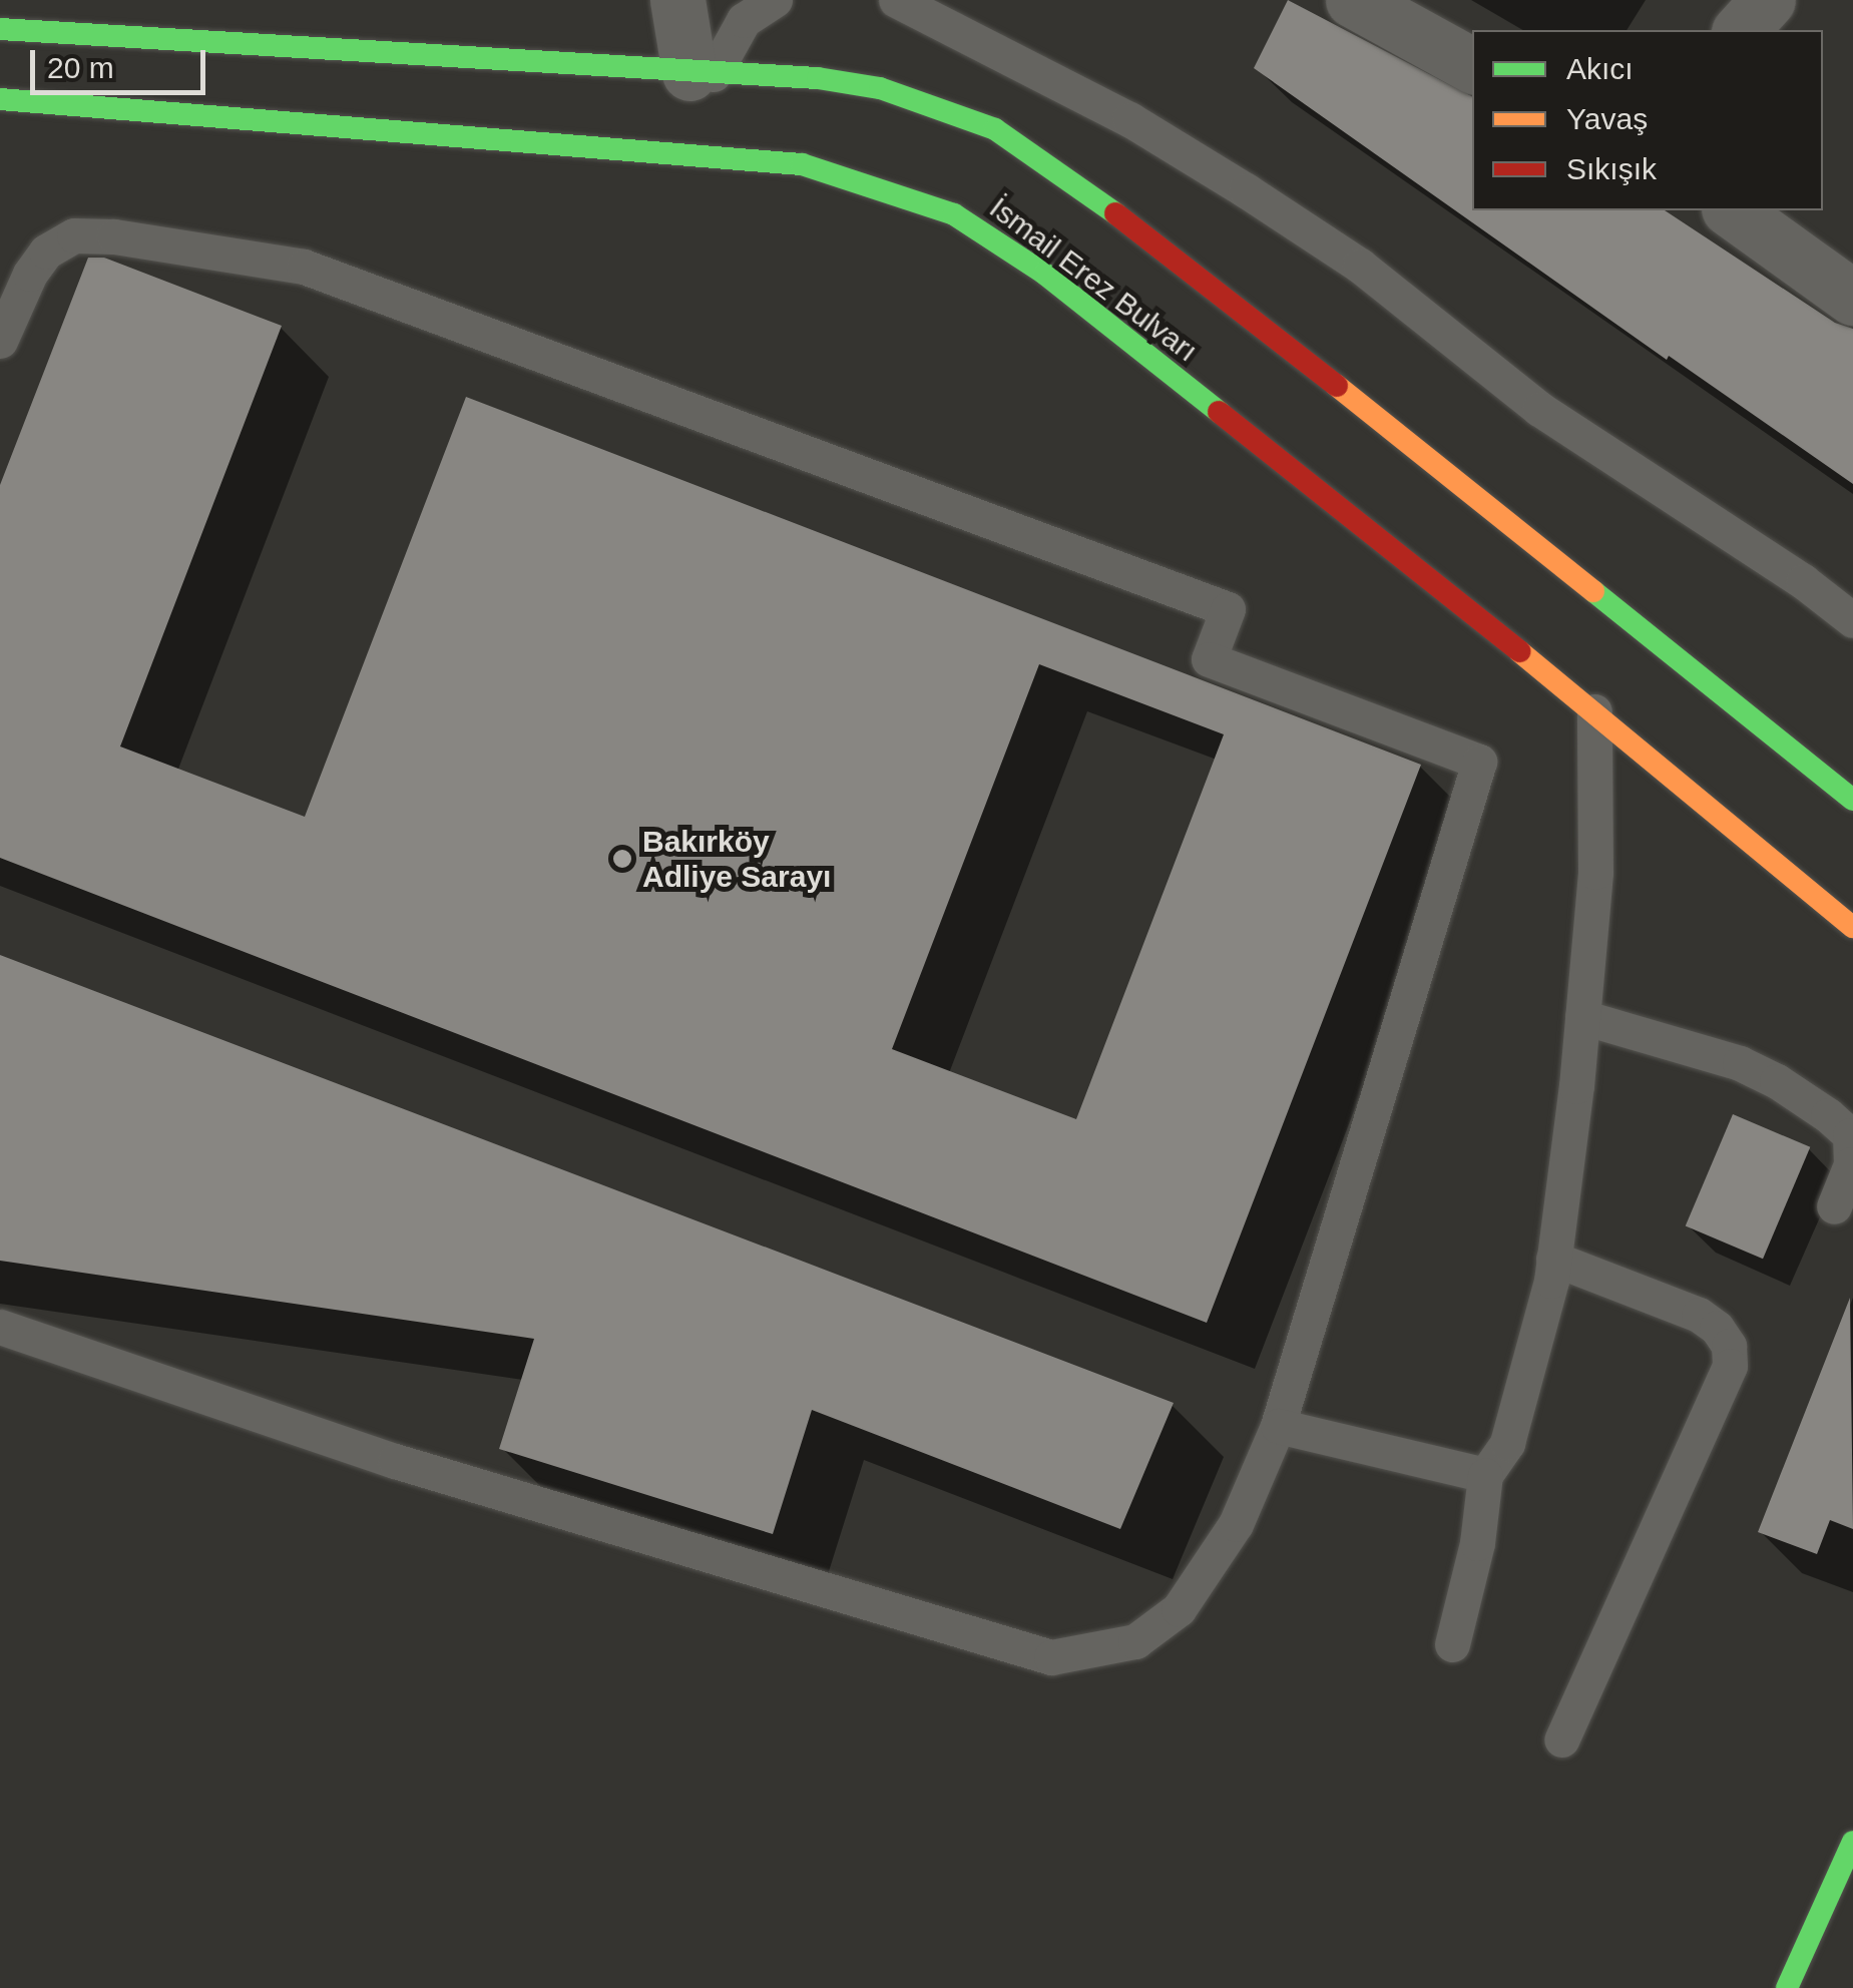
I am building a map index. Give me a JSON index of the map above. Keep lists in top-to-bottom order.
{
  "streets": {
    "street": ["İsmail Erez Bulvarı"]
  },
  "places": ["Bakırköy Adliye Sarayı"],
  "legend": ["Akıcı", "Yavaş", "Sıkışık"],
  "scale_bar": "20 m"
}
